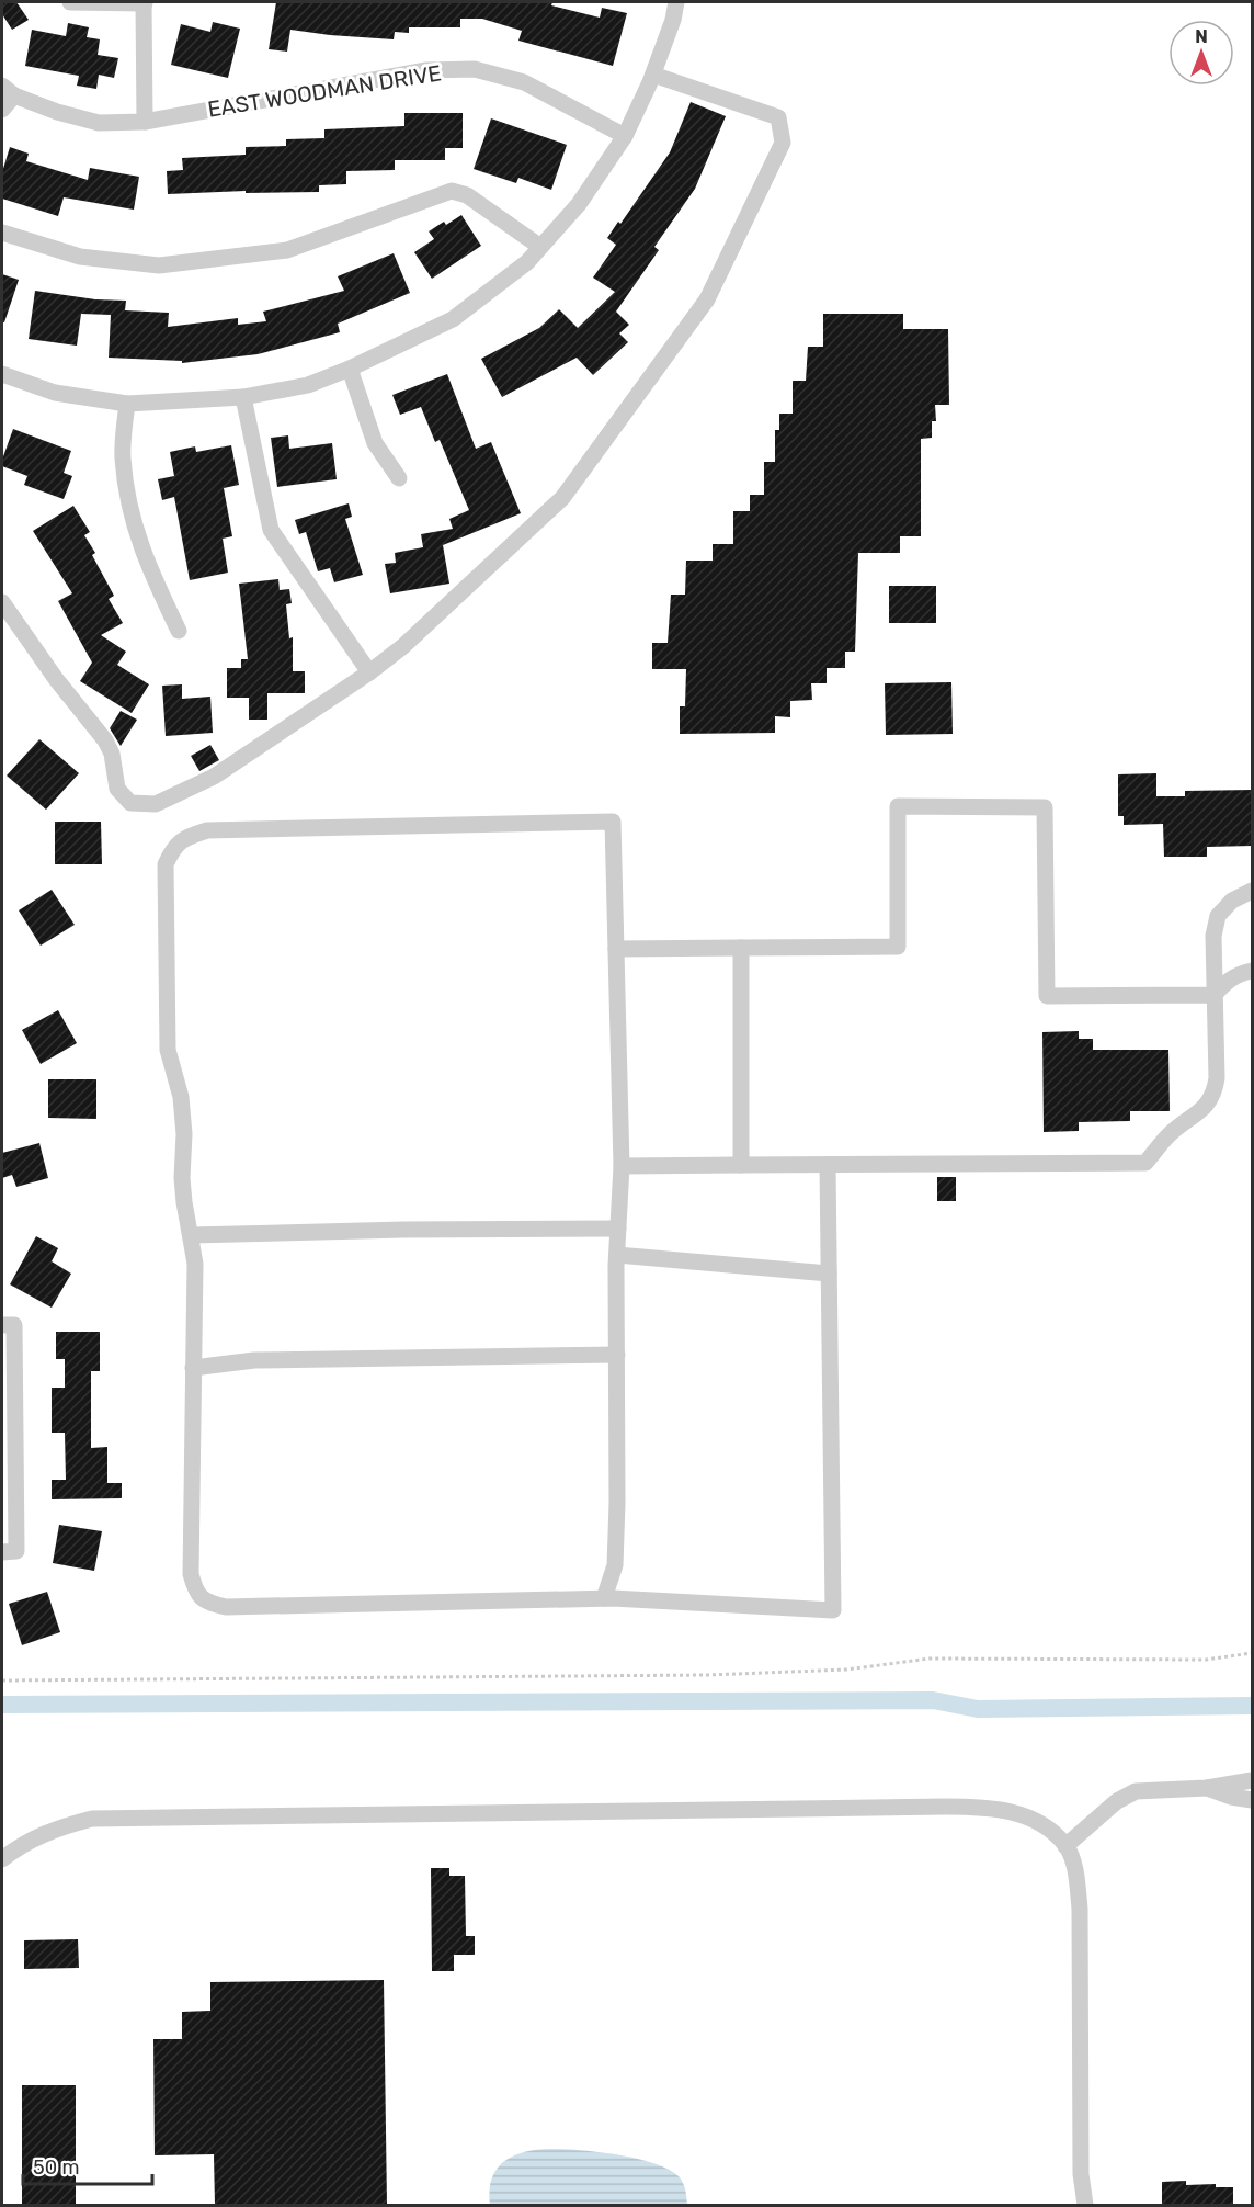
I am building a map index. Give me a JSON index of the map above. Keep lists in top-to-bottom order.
{
  "streets": {
    "street": ["EAST WOODMAN DRIVE"]
  },
  "scale_bar": "50 m",
  "north": "top"
}
